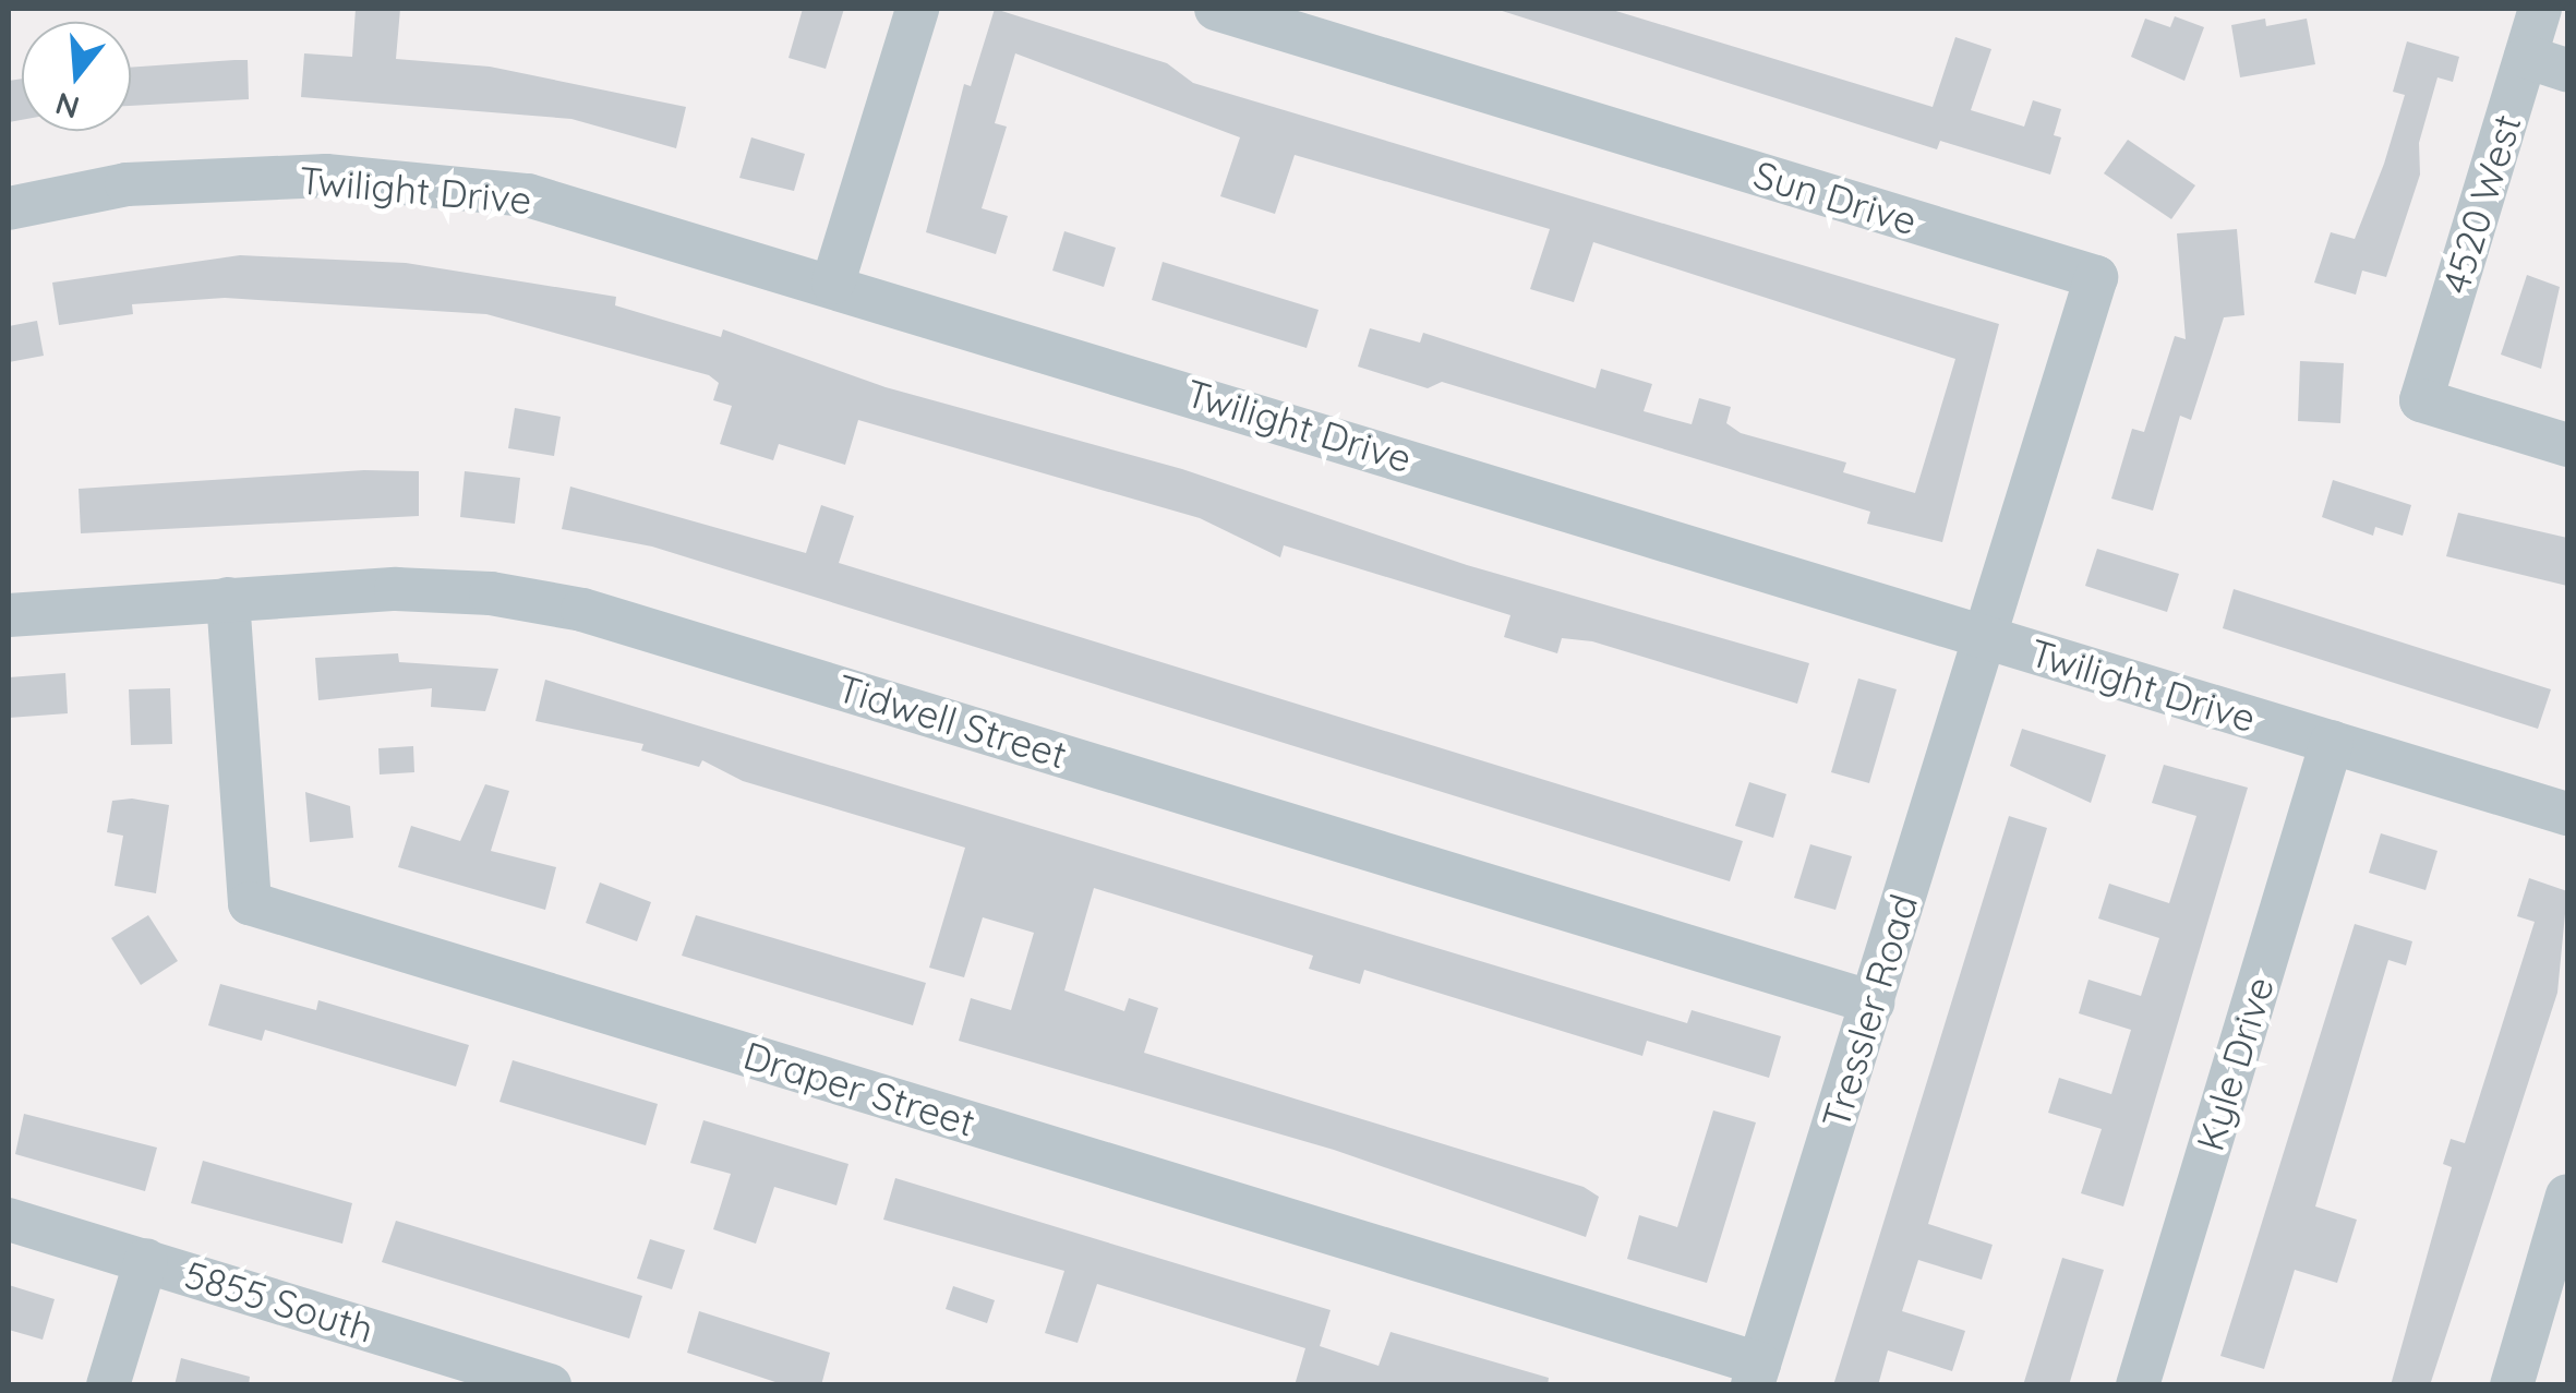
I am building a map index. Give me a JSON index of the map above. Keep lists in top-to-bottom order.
{
  "streets": {
    "street": [
      "Twilight Drive",
      "Sun Drive",
      "4520 West",
      "Tidwell Street",
      "Tressler Road",
      "Kyle Drive",
      "Draper Street",
      "5855 South"
    ]
  },
  "crossings": [
    ["Twilight Drive", "Sun Drive"],
    ["Twilight Drive", "Tressler Road"],
    ["Twilight Drive", "Kyle Drive"],
    ["Sun Drive", "Tressler Road"],
    ["Tidwell Street", "Tressler Road"],
    ["Tidwell Street", "Draper Street"],
    ["Tressler Road", "Draper Street"]
  ],
  "north": "bottom"
}
